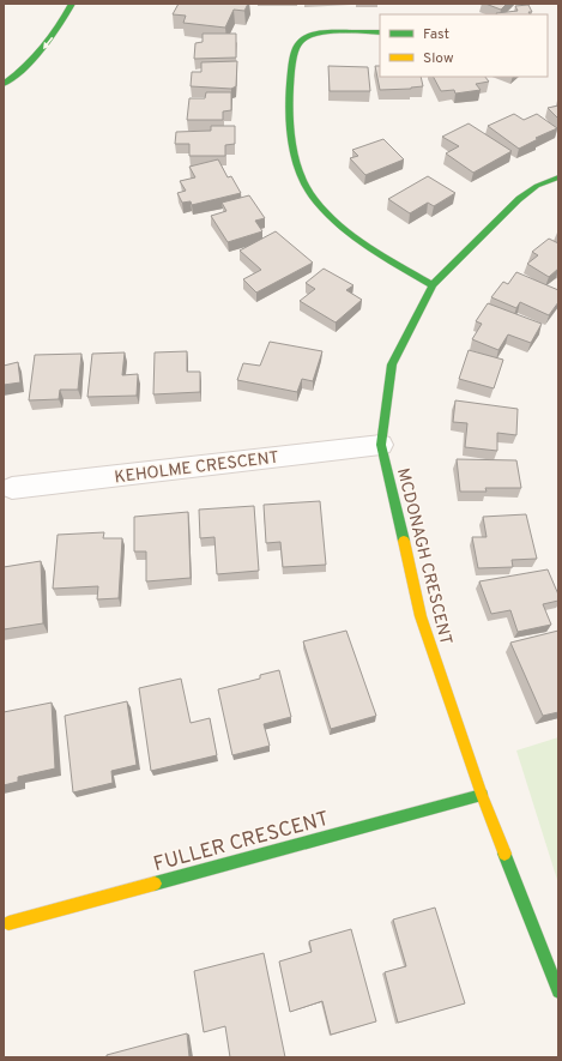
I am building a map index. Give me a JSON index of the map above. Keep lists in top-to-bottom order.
{
  "streets": {
    "main road": ["MCDONAGH CRESCENT", "FULLER CRESCENT"],
    "street": ["KEHOLME CRESCENT"]
  },
  "crossings": [
    ["KEHOLME CRESCENT", "MCDONAGH CRESCENT"],
    ["MCDONAGH CRESCENT", "FULLER CRESCENT"]
  ],
  "legend": ["Fast", "Slow"]
}
